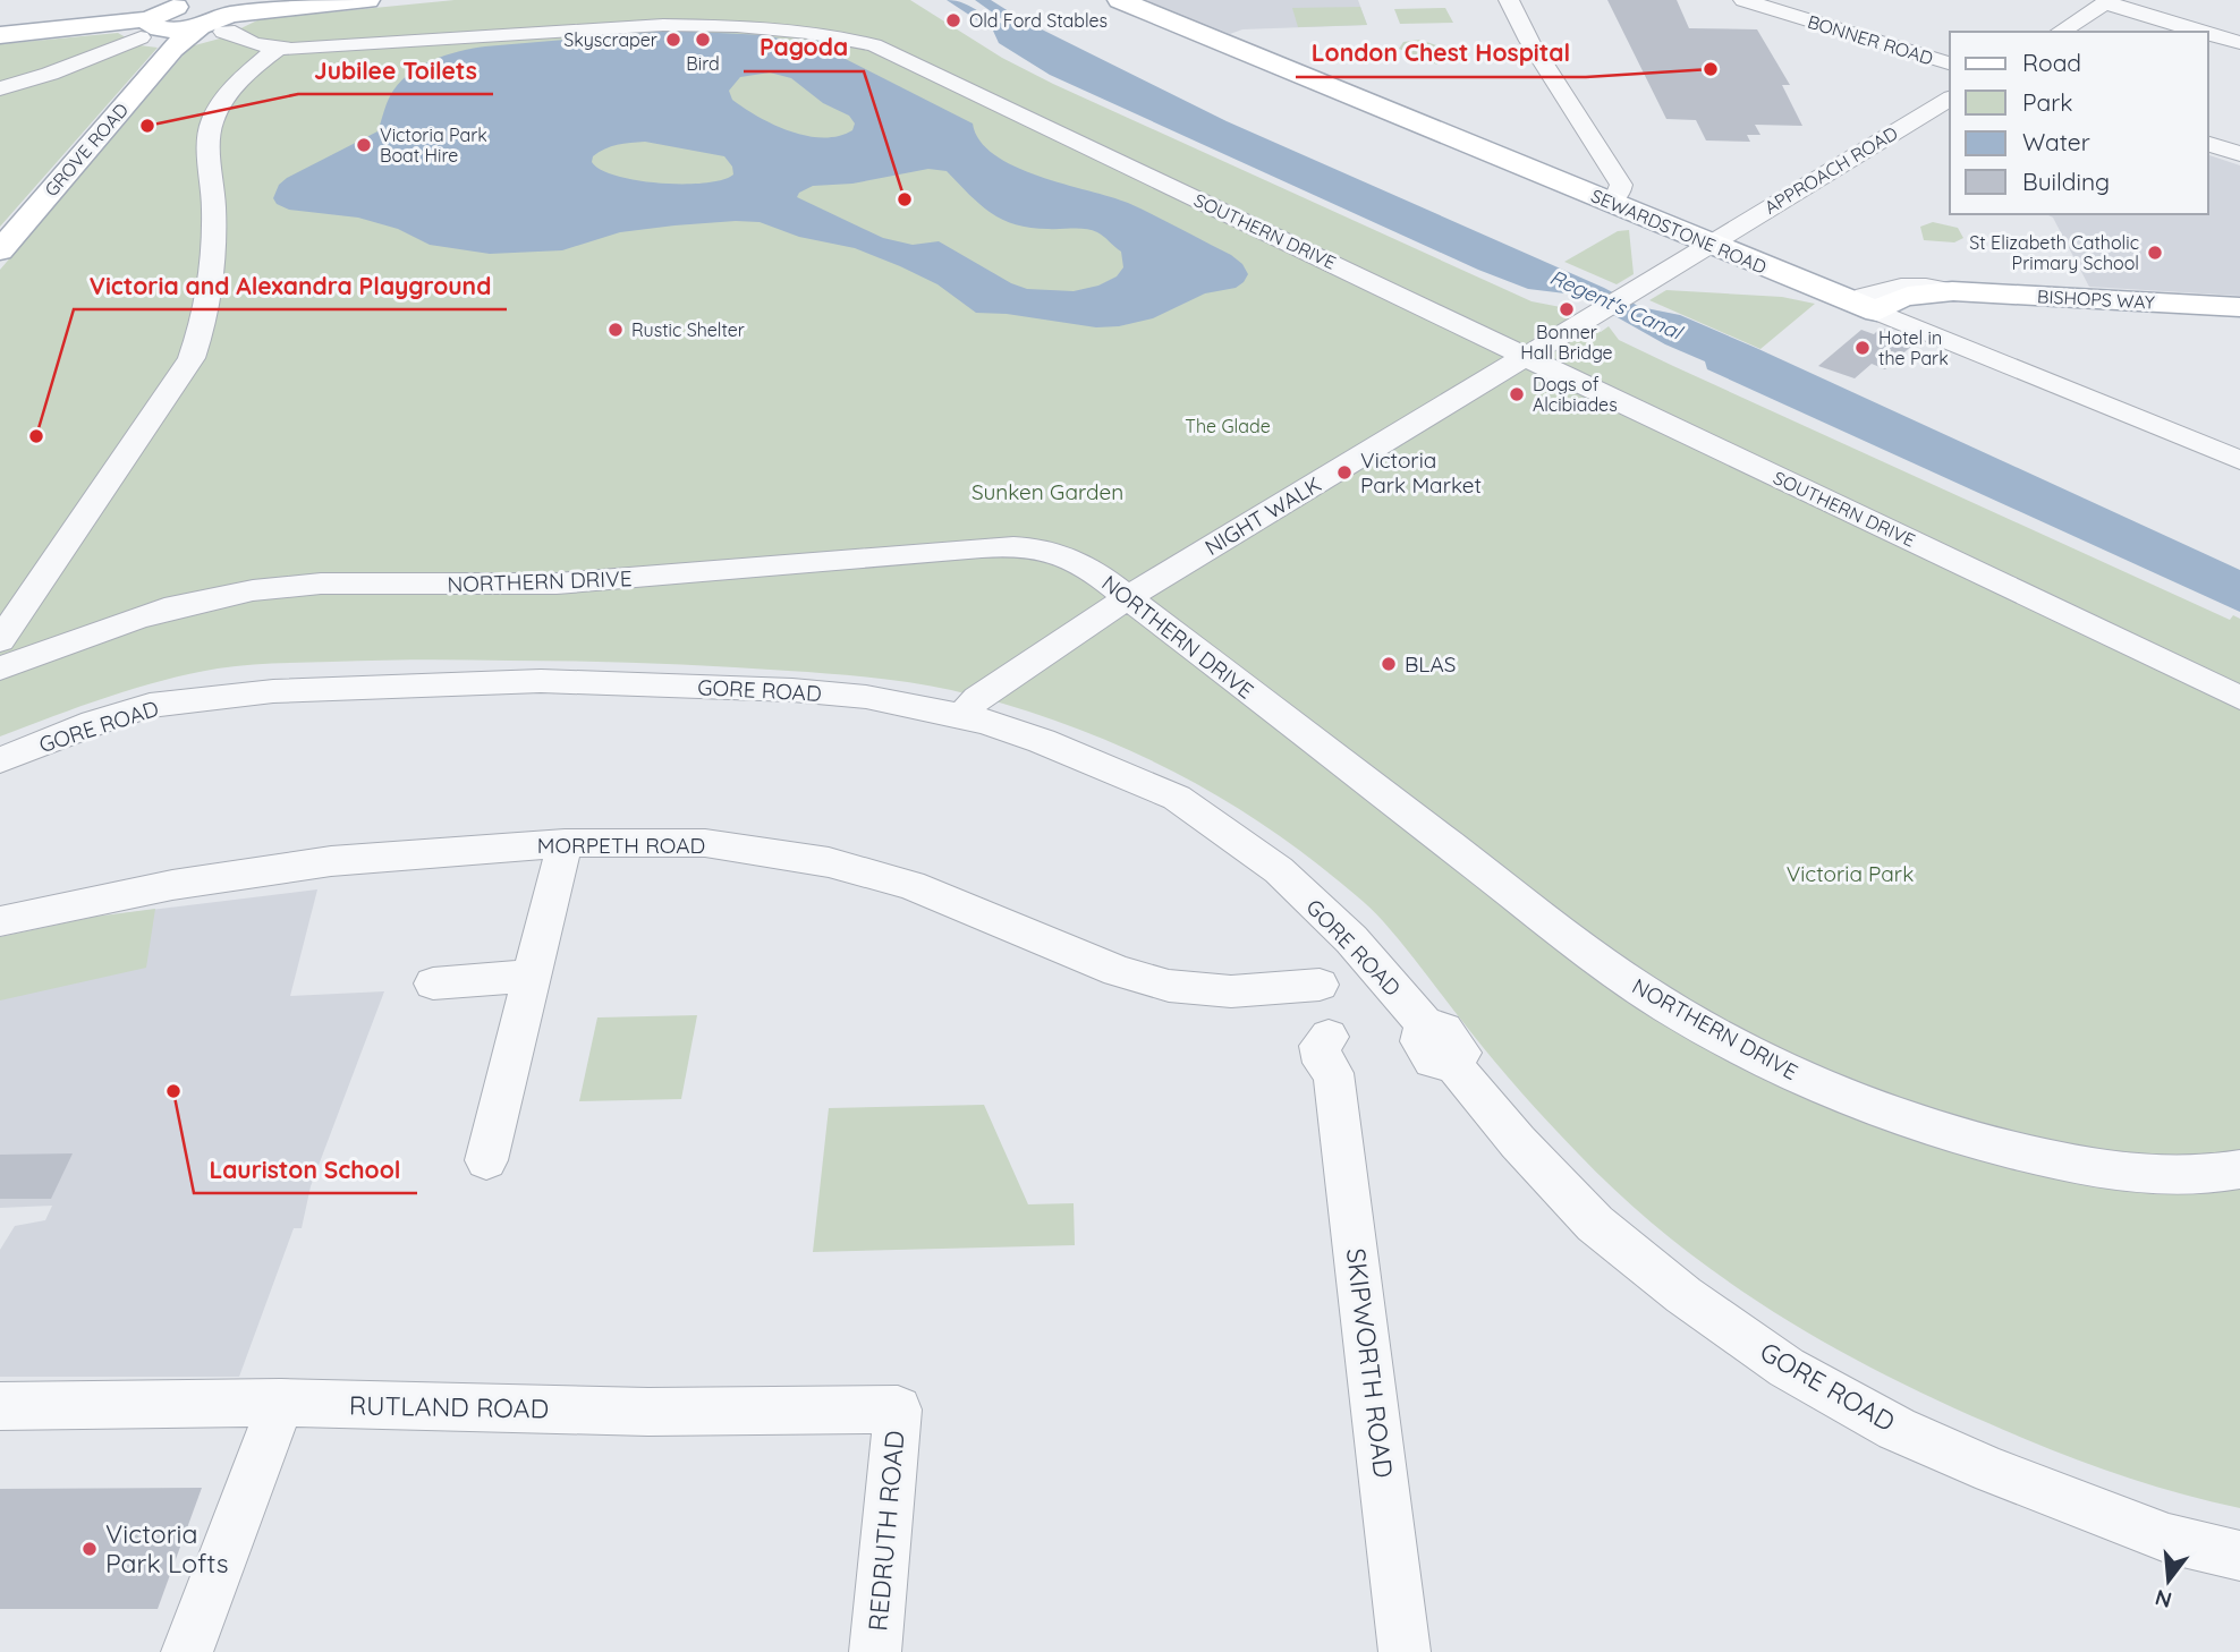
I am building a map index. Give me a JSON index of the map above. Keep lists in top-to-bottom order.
{
  "streets": {
    "main road": ["GROVE ROAD", "SEWARDSTONE ROAD", "BISHOPS WAY"],
    "street": [
      "BONNER ROAD",
      "APPROACH ROAD",
      "SOUTHERN DRIVE",
      "NIGHT WALK",
      "NORTHERN DRIVE",
      "GORE ROAD",
      "MORPETH ROAD",
      "SKIPWORTH ROAD",
      "RUTLAND ROAD",
      "REDRUTH ROAD"
    ]
  },
  "crossings": [
    ["GROVE ROAD", "SOUTHERN DRIVE"],
    ["APPROACH ROAD", "SEWARDSTONE ROAD"],
    ["APPROACH ROAD", "NIGHT WALK"],
    ["SOUTHERN DRIVE", "NIGHT WALK"],
    ["SEWARDSTONE ROAD", "BISHOPS WAY"],
    ["NIGHT WALK", "NORTHERN DRIVE"],
    ["NIGHT WALK", "GORE ROAD"],
    ["MORPETH ROAD", "SKIPWORTH ROAD"],
    ["RUTLAND ROAD", "REDRUTH ROAD"]
  ],
  "water": ["Regent's Canal"],
  "parks": ["The Glade", "Sunken Garden", "Victoria Park"],
  "places": [
    "Old Ford Stables",
    "Skyscraper",
    "Bird",
    "London Chest Hospital",
    "Jubilee Toilets",
    "Victoria Park Boat Hire",
    "Pagoda",
    "St Elizabeth Catholic Primary School",
    "Bonner Hall Bridge",
    "Rustic Shelter",
    "Hotel in the Park",
    "Dogs of Alcibiades",
    "Victoria and Alexandra Playground",
    "Victoria Park Market",
    "BLAS",
    "Lauriston School",
    "Victoria Park Lofts"
  ],
  "legend": [
    "Road",
    "Park",
    "Water",
    "Building"
  ],
  "north": "bottom"
}
